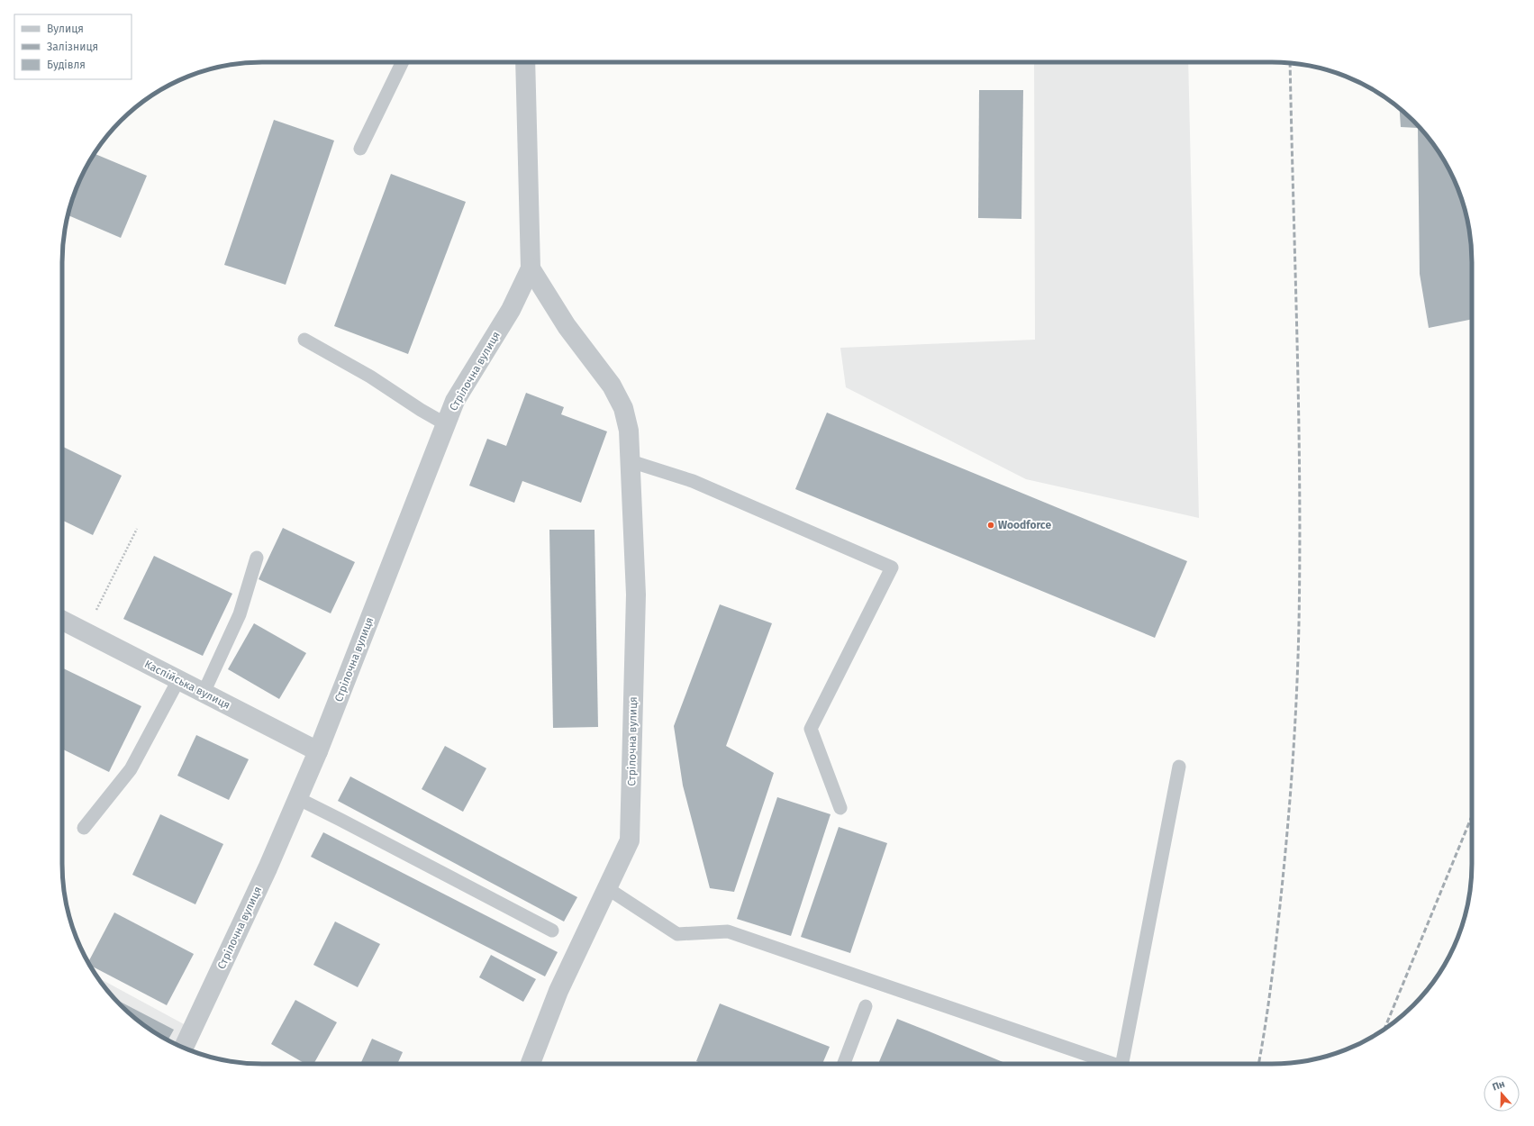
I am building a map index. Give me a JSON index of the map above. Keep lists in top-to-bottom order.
{
  "streets": {
    "street": ["Стрілочна вулиця", "Каспійська вулиця"]
  },
  "crossings": [
    ["Стрілочна вулиця", "Каспійська вулиця"]
  ],
  "places": ["Woodforce"],
  "legend": ["Вулиця", "Залізниця", "Будівля"],
  "north": "top"
}
